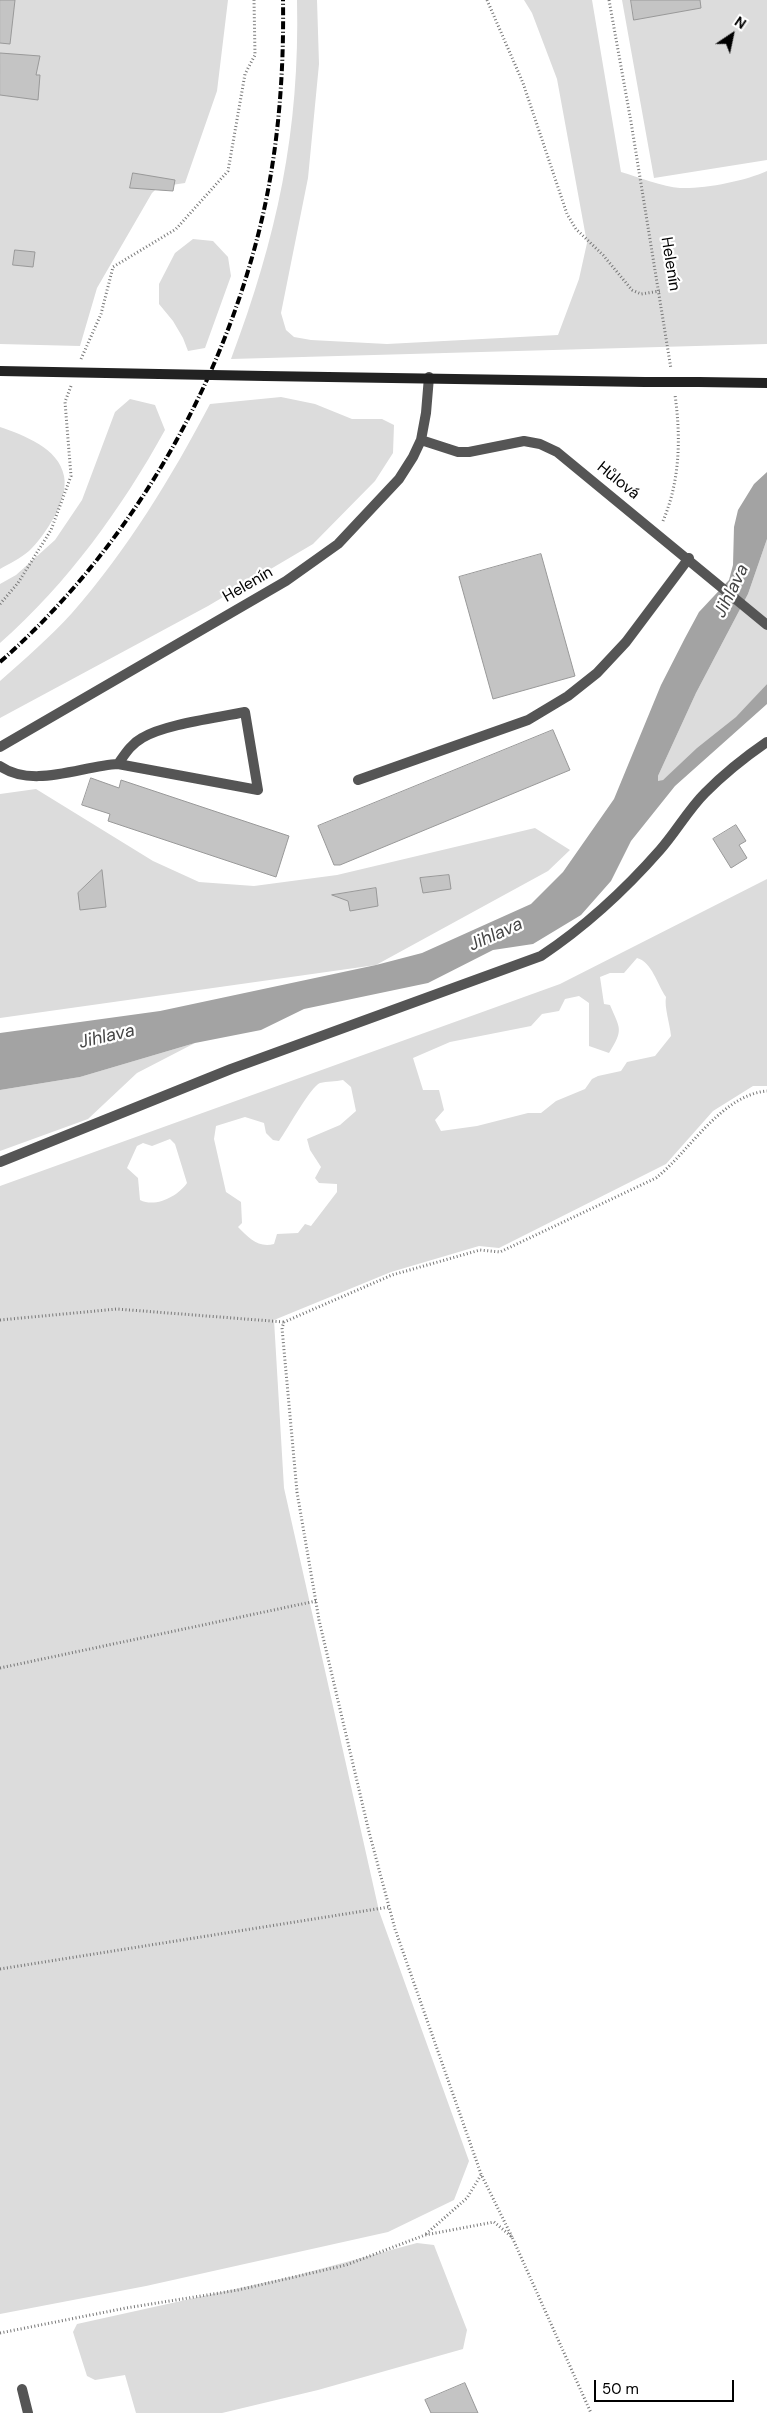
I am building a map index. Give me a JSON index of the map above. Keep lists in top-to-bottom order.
{
  "streets": {
    "street": ["Helenín", "Hůlová"]
  },
  "crossings": [
    ["Helenín", "Hůlová"]
  ],
  "water": ["Jihlava"],
  "scale_bar": "50 m",
  "north": "top right"
}
